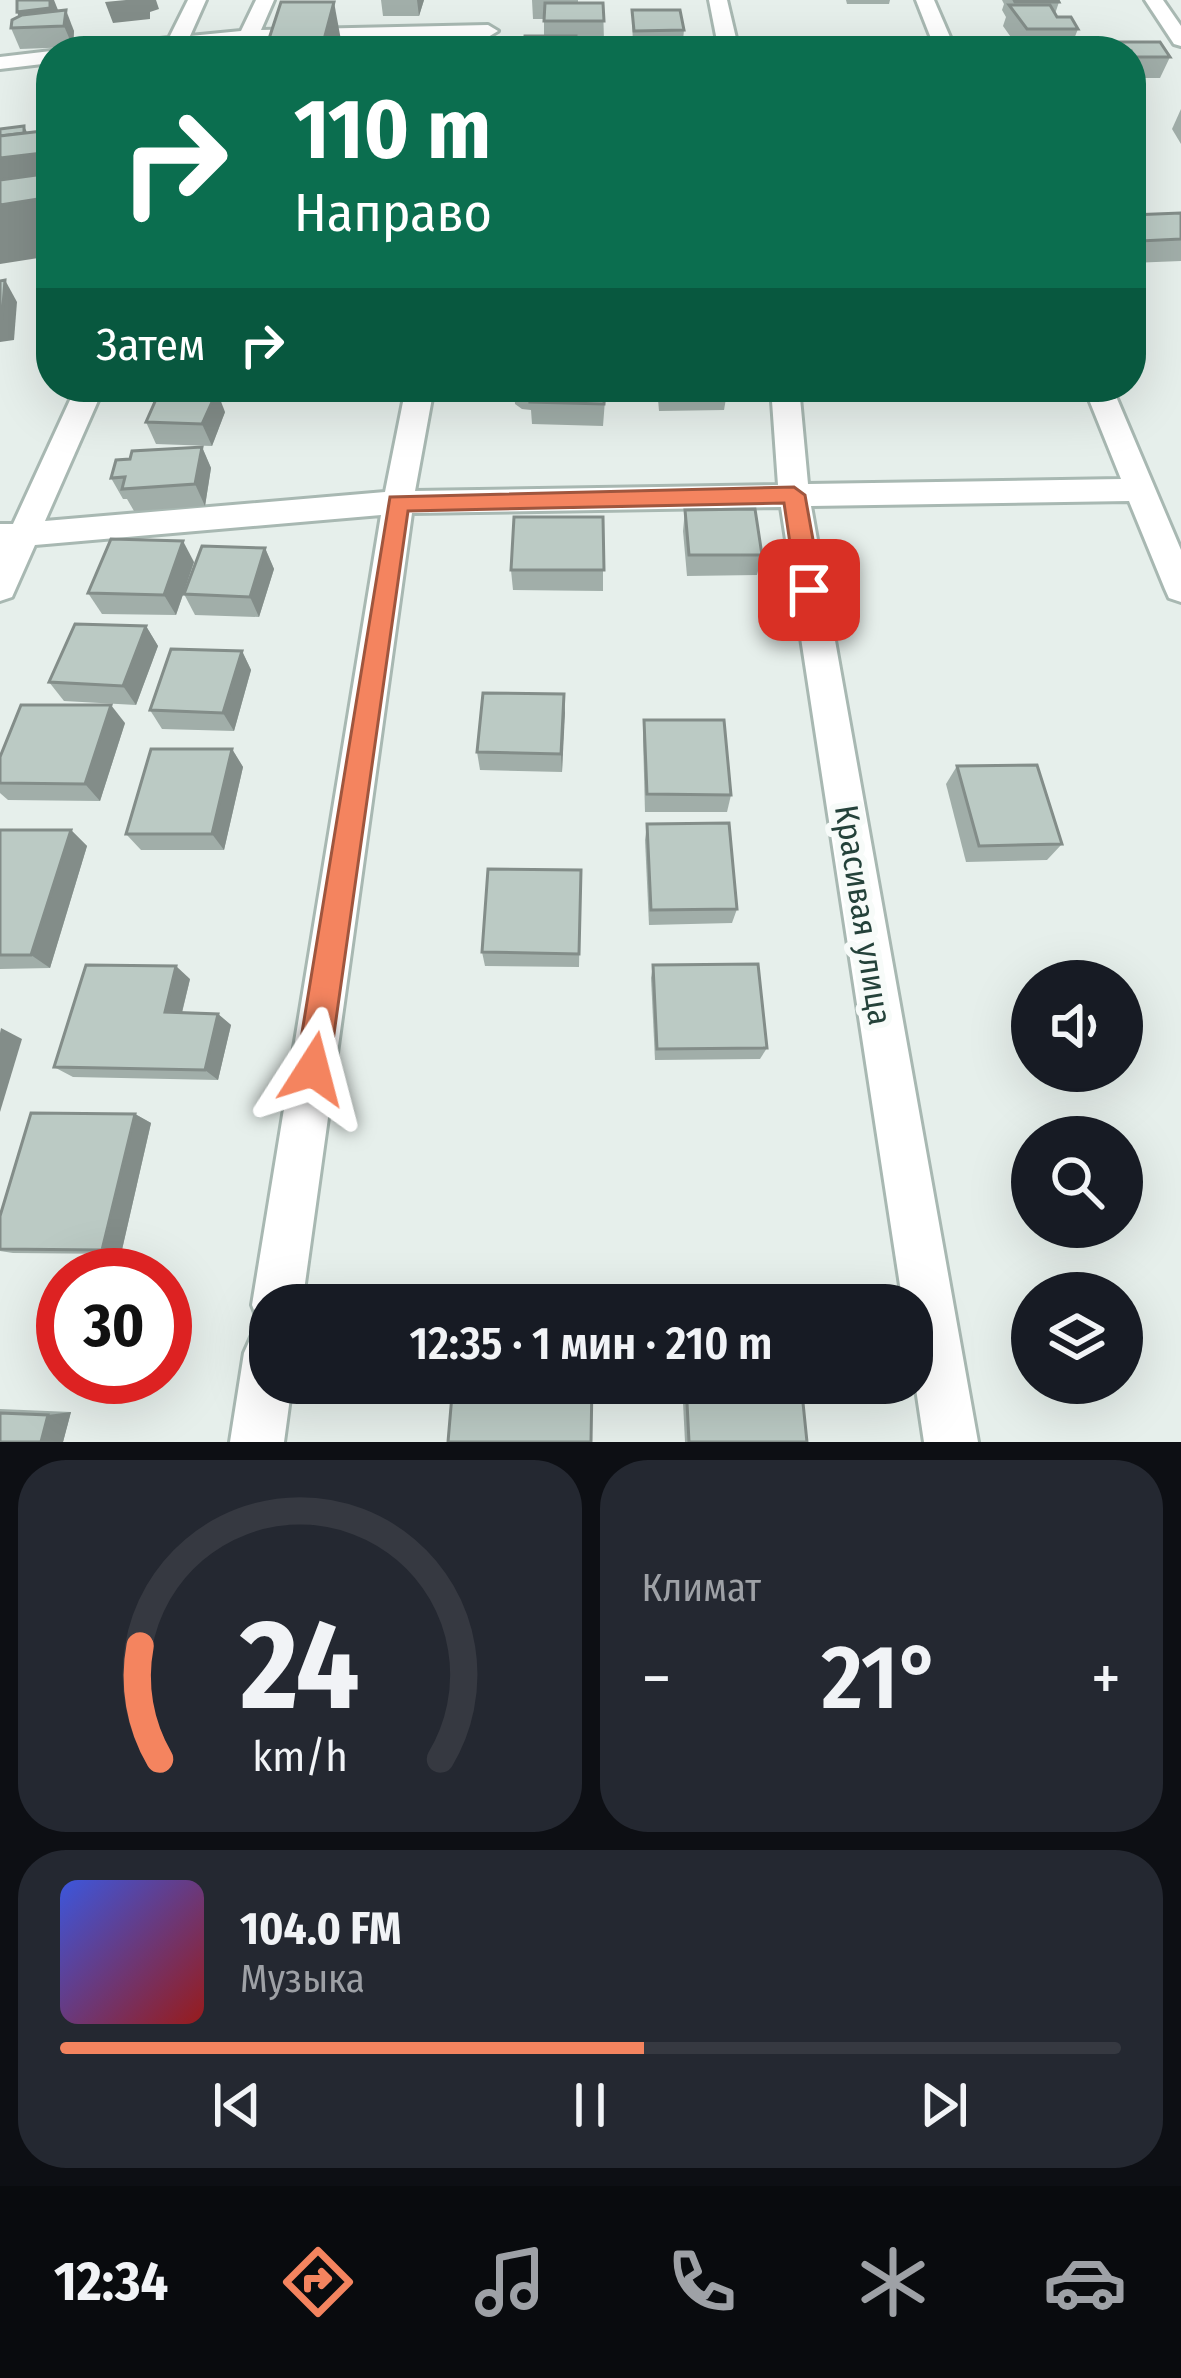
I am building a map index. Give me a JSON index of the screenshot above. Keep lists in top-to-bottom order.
{
  "streets": {
    "street": ["Красивая улица"]
  },
  "page": {
    "turn": ["110 m", "Направо"],
    "then": "Затем",
    "limit": "30",
    "trip": "12:35 · 1 мин · 210 m",
    "tile": "Климат",
    "heat": ["−", "21°", "+"],
    "song": ["104.0 FM", "Музыка"],
    "tabs": "12:34",
    "gauge": ["24", "km/h"]
  }
}
